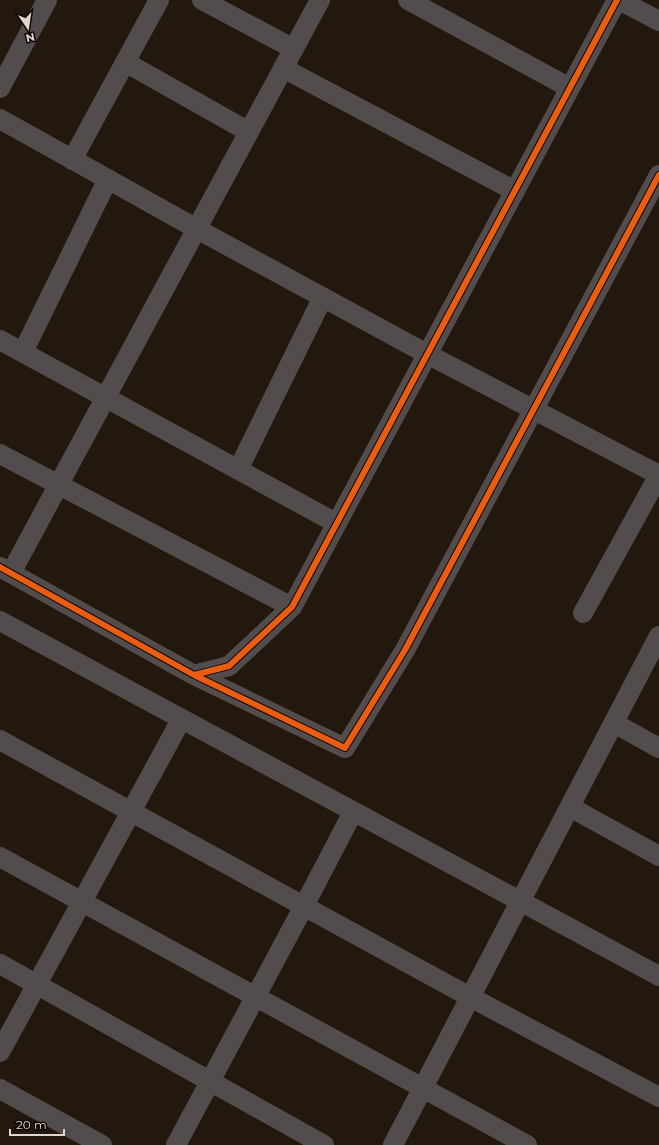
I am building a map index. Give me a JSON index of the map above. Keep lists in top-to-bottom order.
{
  "scale_bar": "20 m",
  "north": "bottom"
}
